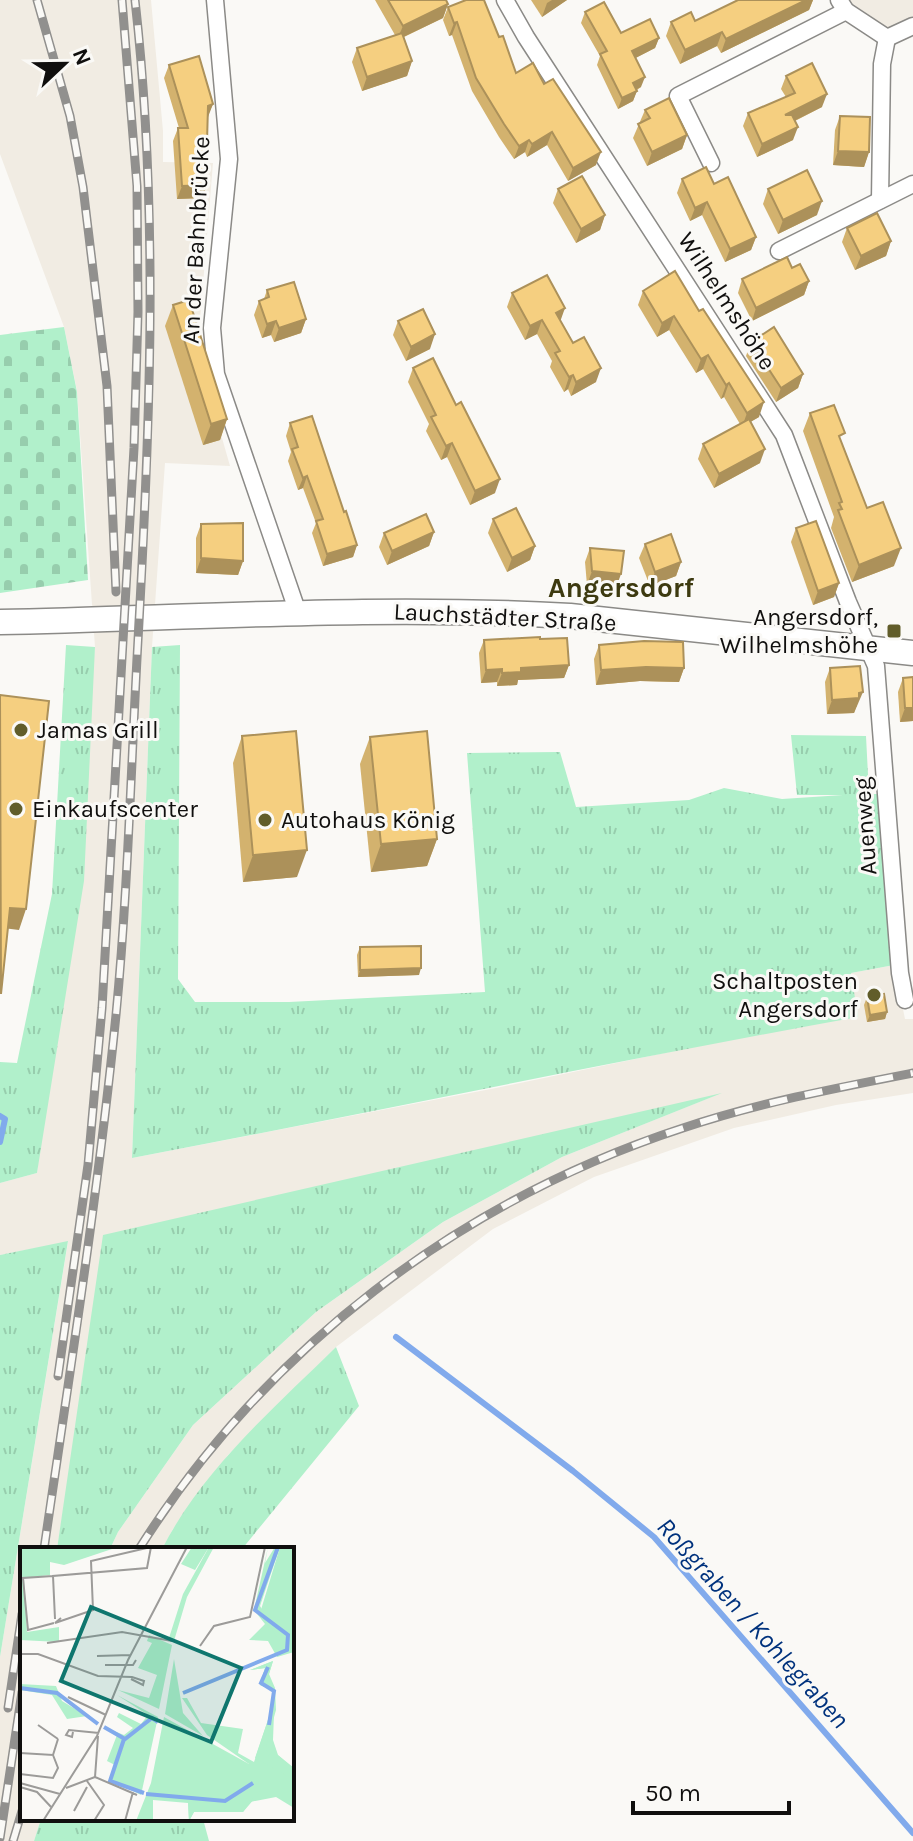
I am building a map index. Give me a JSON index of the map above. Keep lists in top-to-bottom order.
{
  "streets": {
    "main road": ["Lauchstädter Straße"],
    "street": ["An der Bahnbrücke", "Wilhelmshöhe", "Auenweg"]
  },
  "crossings": [
    ["An der Bahnbrücke", "Lauchstädter Straße"],
    ["Wilhelmshöhe", "Lauchstädter Straße"],
    ["Wilhelmshöhe", "Auenweg"],
    ["Lauchstädter Straße", "Auenweg"]
  ],
  "districts": ["Angersdorf"],
  "water": ["Roßgraben / Kohlegraben"],
  "places": {
    "transit": ["Angersdorf, Wilhelmshöhe"],
    "other": [
      "Jamas Grill",
      "Einkaufscenter",
      "Autohaus König",
      "Schaltposten Angersdorf"
    ]
  },
  "scale_bar": "50 m",
  "north": "right"
}
